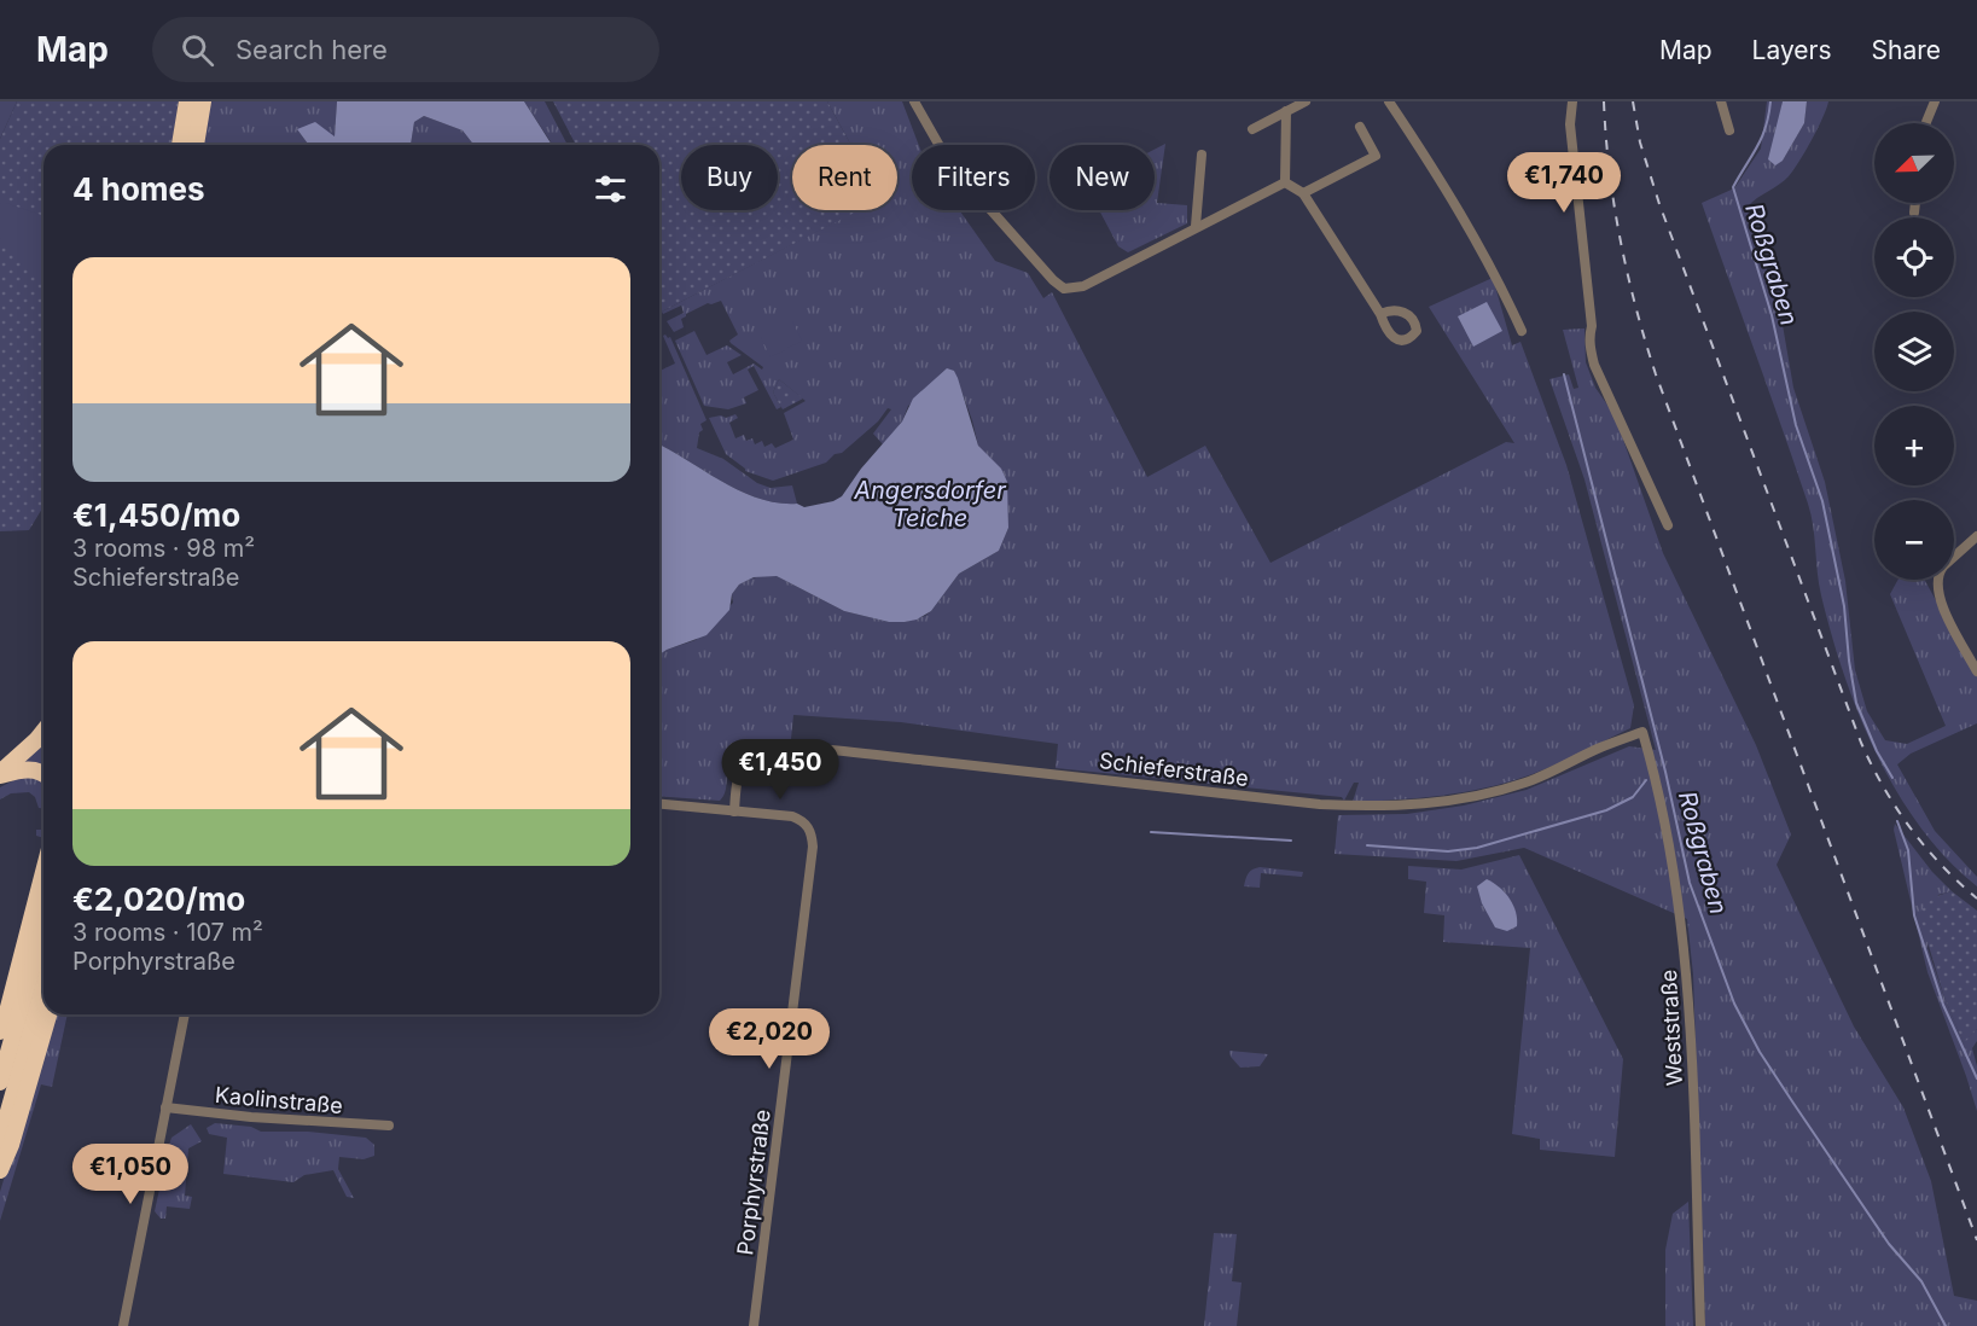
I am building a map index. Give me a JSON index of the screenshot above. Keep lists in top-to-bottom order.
{
  "streets": {
    "street": [
      "Schieferstraße",
      "Weststraße",
      "Kaolinstraße",
      "Porphyrstraße"
    ]
  },
  "crossings": [
    ["Schieferstraße", "Weststraße"],
    ["Schieferstraße", "Porphyrstraße"]
  ],
  "water": ["Roßgraben", "Angersdorfer Teiche"],
  "north": "bottom left",
  "page": {
    "header": "Map",
    "search": "Search here",
    "nav": ["Map", "Layers", "Share"],
    "map_buttons": ["+", "−"],
    "chip": [
      "Buy",
      "Rent",
      "Filters",
      "New"
    ],
    "heading": "4 homes",
    "price": [
      "€1,740",
      "€1,450",
      "€2,020",
      "€1,050"
    ],
    "list": [
      {
        "name": "€1,450/mo",
        "note": "3 rooms · 98 m² · Schieferstraße"
      },
      {
        "name": "€2,020/mo",
        "note": "3 rooms · 107 m² · Porphyrstraße"
      }
    ]
  }
}
